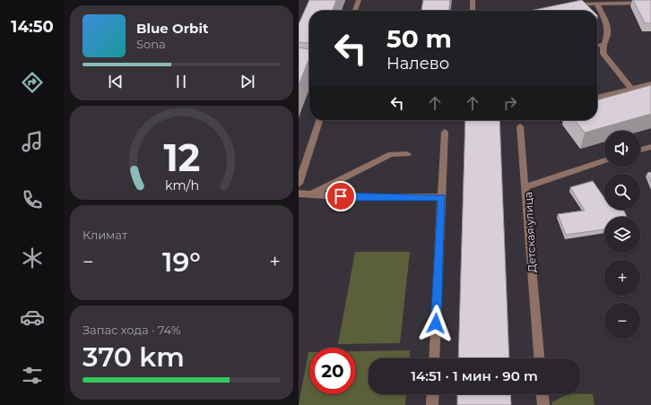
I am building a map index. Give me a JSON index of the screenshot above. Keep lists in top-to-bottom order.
{
  "streets": {
    "street": ["Детская улица"]
  },
  "page": {
    "tabs": "14:50",
    "turn": ["50 m", "Налево"],
    "song": ["Blue Orbit", "Sona"],
    "map_buttons": ["+", "−"],
    "tile": [
      "Климат",
      ["Запас хода · 74%", "370 km"]
    ],
    "heat": ["−", "19°", "+"],
    "limit": "20",
    "trip": "14:51 · 1 мин · 90 m",
    "gauge": ["12", "km/h"]
  }
}
